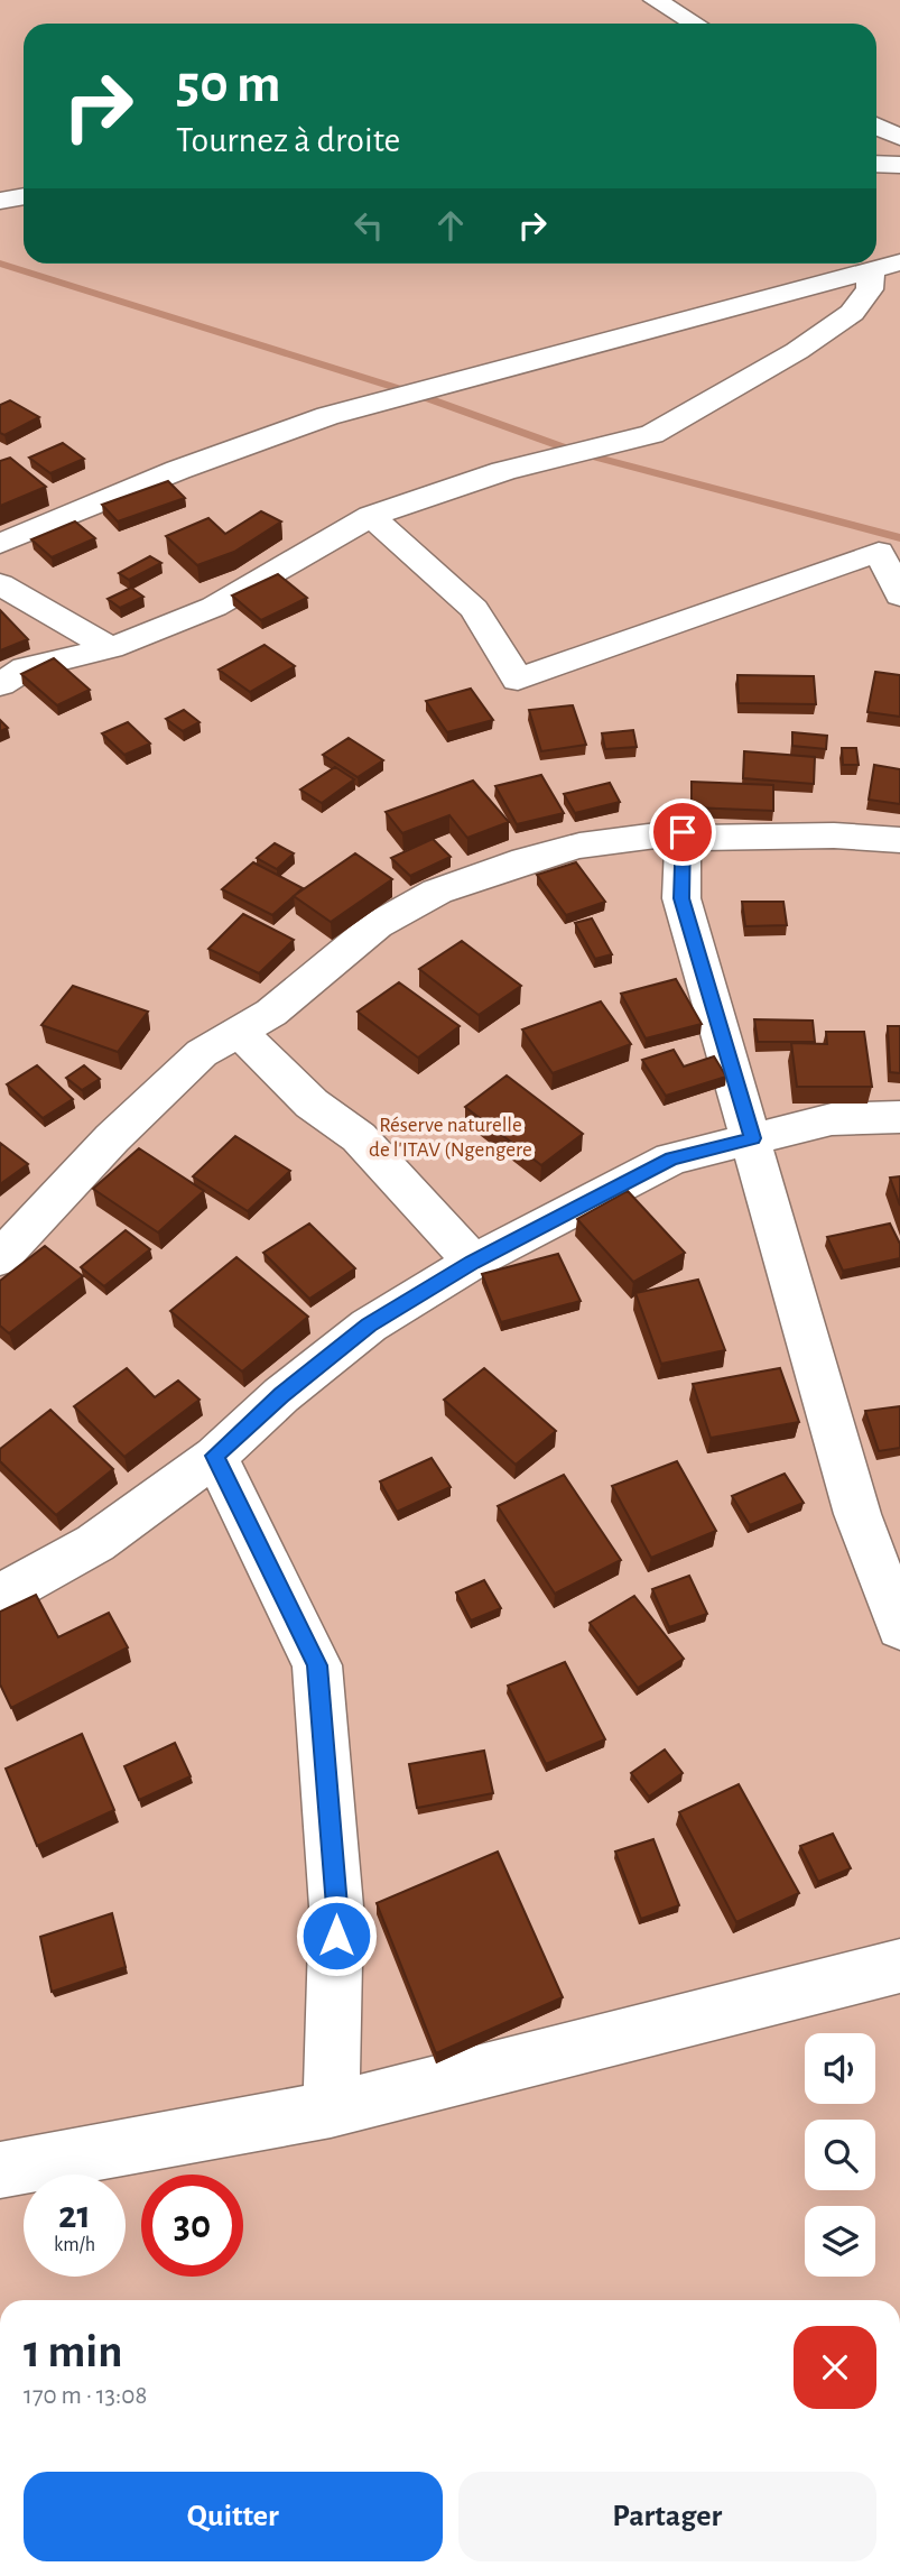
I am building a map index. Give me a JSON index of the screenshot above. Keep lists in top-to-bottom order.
{
  "parks": ["Réserve naturelle de l'ITAV (Ngengere"],
  "page": {
    "turn": ["50 m", "Tournez à droite"],
    "speed": "21 km/h",
    "limit": "30",
    "heading": ["1 min", "170 m · 13:08"],
    "buttons": ["Quitter", "Partager"]
  }
}
